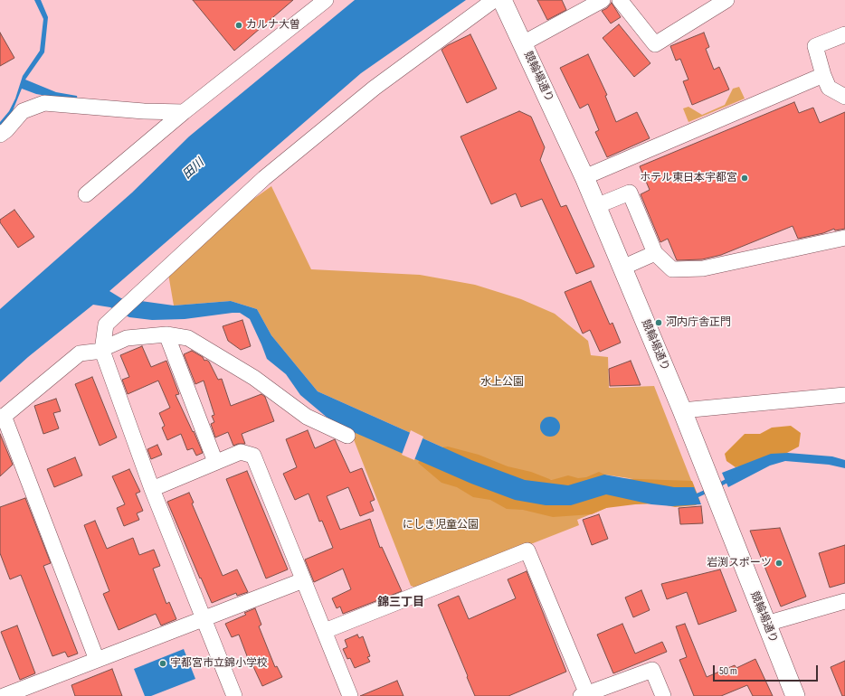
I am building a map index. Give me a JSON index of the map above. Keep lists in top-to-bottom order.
{
  "streets": {
    "main road": ["競輪場通り"]
  },
  "districts": ["錦三丁目"],
  "water": ["田川"],
  "parks": ["水上公園", "にしき児童公園"],
  "places": [
    "カルナ大曽",
    "ホテル東日本宇都宮",
    "河内庁舎正門",
    "岩渕スポーツ",
    "宇都宮市立錦小学校"
  ],
  "scale_bar": "50 m"
}
